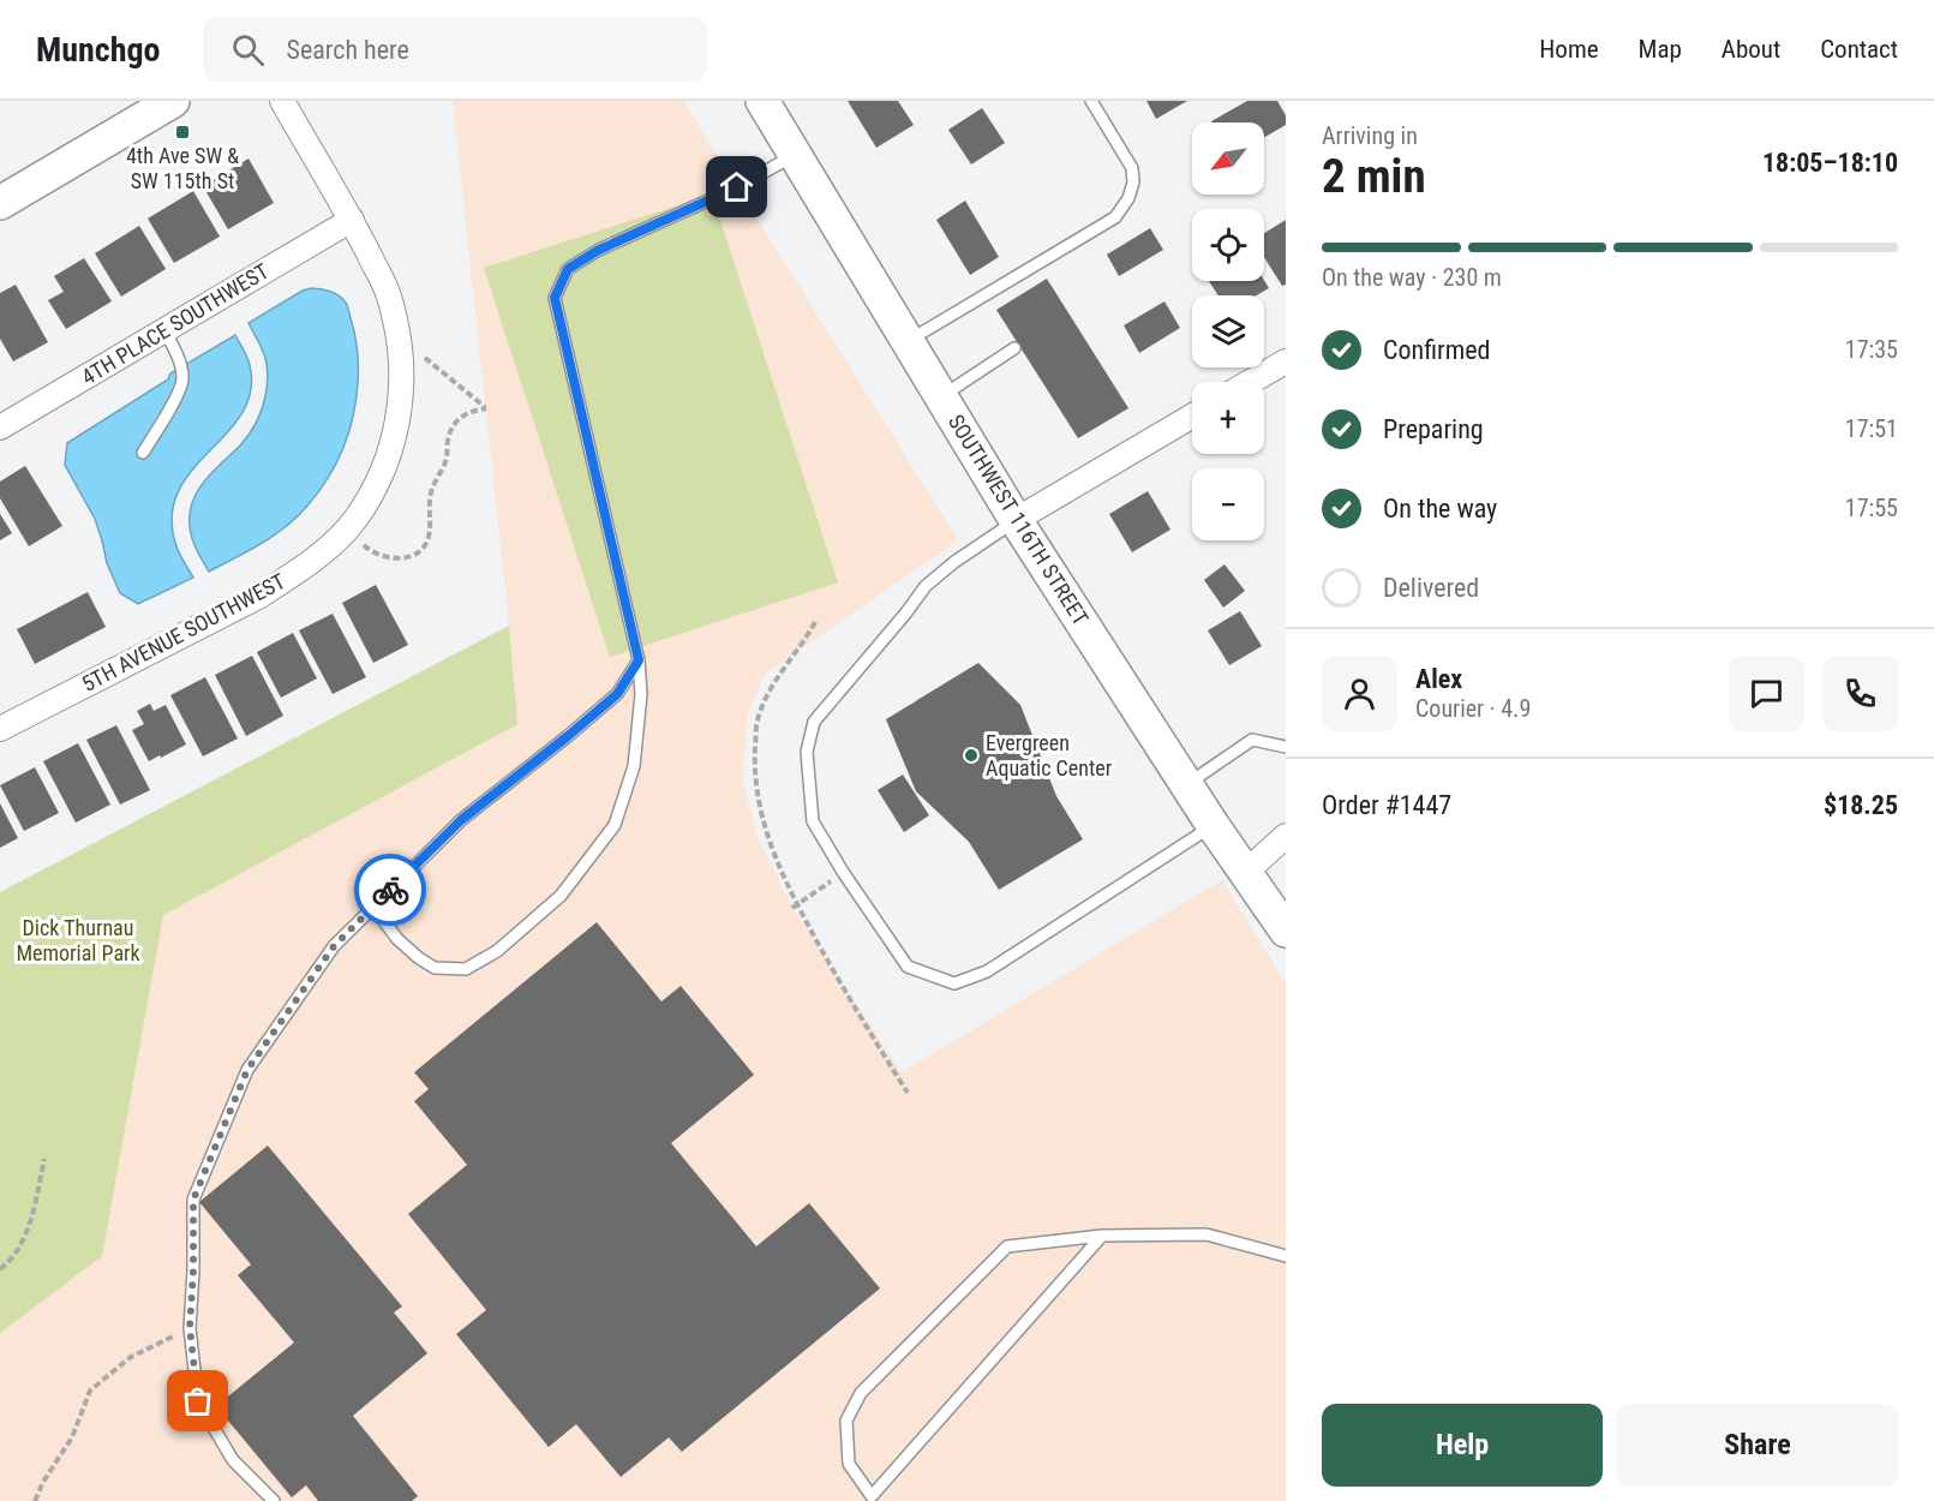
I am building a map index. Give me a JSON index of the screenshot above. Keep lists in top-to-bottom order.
{
  "streets": {
    "street": ["4TH PLACE SOUTHWEST", "SOUTHWEST 116TH STREET", "5TH AVENUE SOUTHWEST"]
  },
  "crossings": [
    ["4TH PLACE SOUTHWEST", "5TH AVENUE SOUTHWEST"]
  ],
  "parks": ["Dick Thurnau Memorial Park"],
  "places": {
    "transit": ["4th Ave SW & SW 115th St"],
    "other": ["Evergreen Aquatic Center"]
  },
  "north": "bottom left",
  "page": {
    "header": "Munchgo",
    "search": "Search here",
    "nav": [
      "Home",
      "Map",
      "About",
      "Contact"
    ],
    "heading": ["2 min", "Arriving in", "18:05–18:10"],
    "panel": [
      "Alex",
      "Courier · 4.9",
      "Order #1447",
      "$18.25"
    ],
    "map_buttons": ["+", "−"],
    "bar": "On the way · 230 m",
    "list": [
      ["Confirmed", "17:35"],
      ["Preparing", "17:51"],
      ["On the way", "17:55"],
      "Delivered"
    ],
    "buttons": ["Help", "Share"]
  }
}
